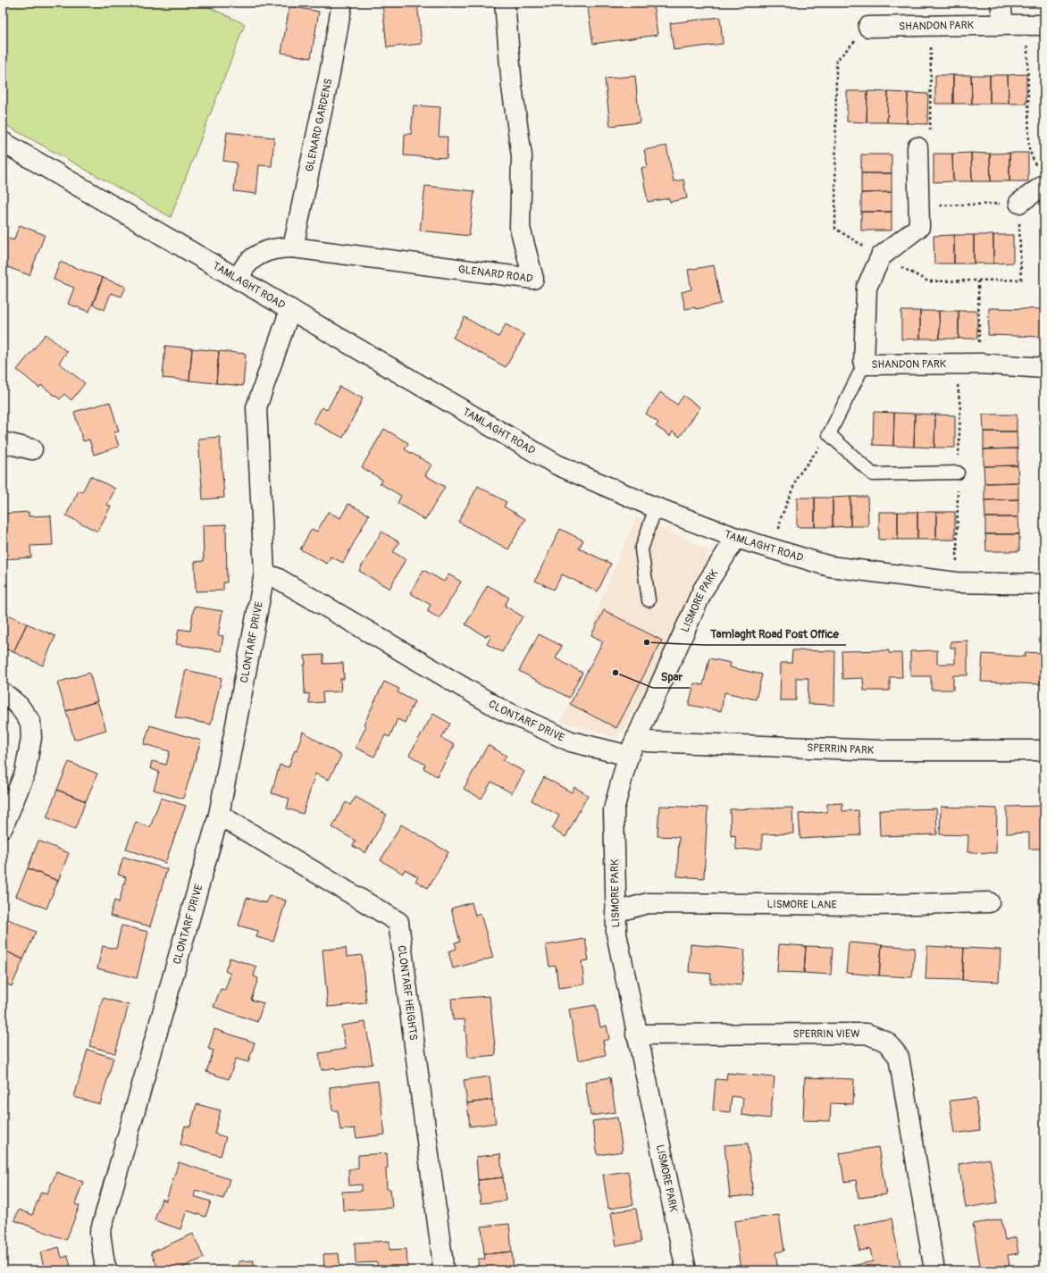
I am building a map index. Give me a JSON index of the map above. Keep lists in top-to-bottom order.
{
  "streets": {
    "street": [
      "SHANDON PARK",
      "GLENARD GARDENS",
      "GLENARD ROAD",
      "TAMLAGHT ROAD",
      "LISMORE PARK",
      "CLONTARF DRIVE",
      "SPERRIN PARK",
      "LISMORE LANE",
      "CLONTARF HEIGHTS",
      "SPERRIN VIEW"
    ]
  },
  "crossings": [
    ["GLENARD GARDENS", "GLENARD ROAD"],
    ["GLENARD ROAD", "TAMLAGHT ROAD"],
    ["TAMLAGHT ROAD", "LISMORE PARK"],
    ["TAMLAGHT ROAD", "CLONTARF DRIVE"],
    ["LISMORE PARK", "CLONTARF DRIVE"],
    ["LISMORE PARK", "SPERRIN PARK"],
    ["LISMORE PARK", "LISMORE LANE"],
    ["LISMORE PARK", "SPERRIN VIEW"],
    ["CLONTARF DRIVE", "SPERRIN PARK"],
    ["CLONTARF DRIVE", "CLONTARF HEIGHTS"]
  ],
  "places": ["Tamlaght Road Post Office", "Spar"]
}
